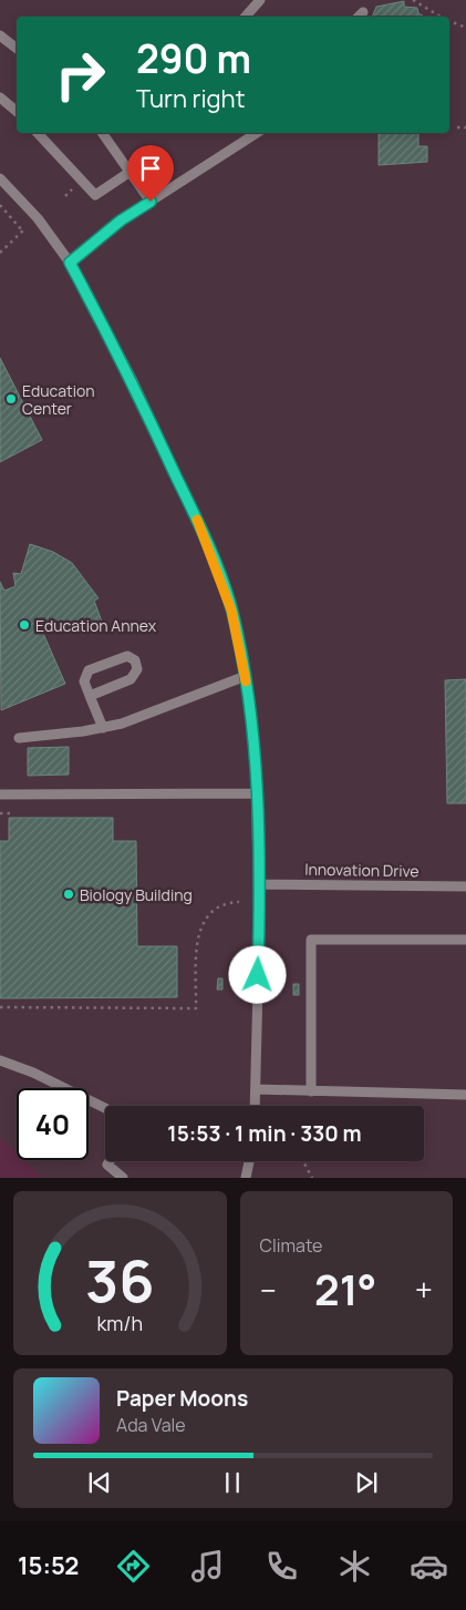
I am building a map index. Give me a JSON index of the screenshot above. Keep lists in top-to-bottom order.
{
  "streets": {
    "street": ["Innovation Drive"]
  },
  "places": ["Education Center", "Education Annex", "Biology Building"],
  "page": {
    "turn": ["290 m", "Turn right"],
    "limit": "40",
    "trip": "15:53 · 1 min · 330 m",
    "tile": "Climate",
    "heat": ["−", "21°", "+"],
    "song": ["Paper Moons", "Ada Vale"],
    "tabs": "15:52",
    "gauge": ["36", "km/h"]
  }
}
